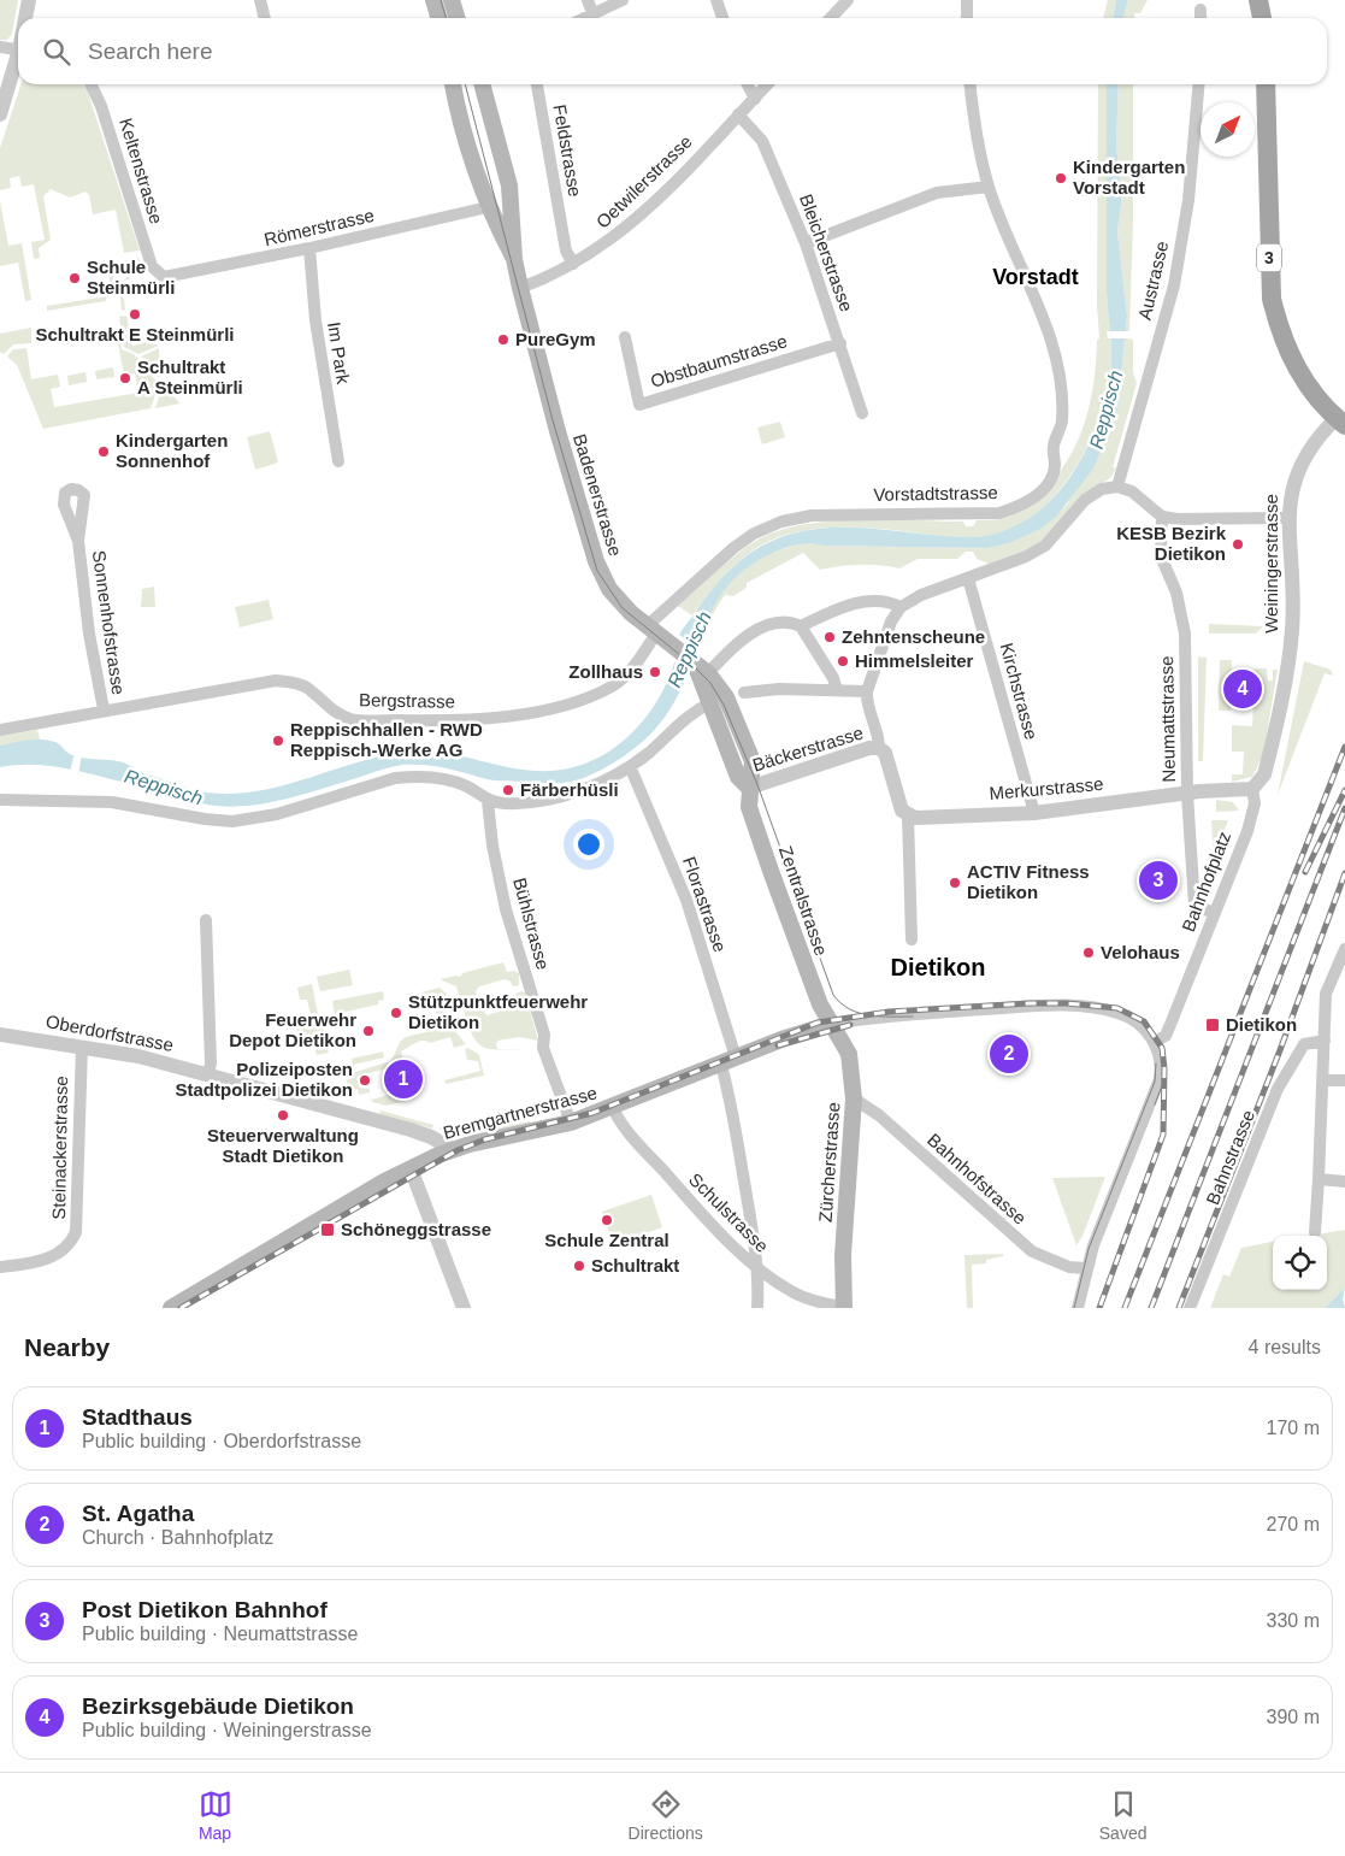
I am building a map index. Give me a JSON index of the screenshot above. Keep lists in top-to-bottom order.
{
  "streets": {
    "main road": [
      "3",
      "Badenerstrasse",
      "Zentralstrasse",
      "Bremgartnerstrasse",
      "Zürcherstrasse"
    ],
    "street": [
      "Feldstrasse",
      "Keltenstrasse",
      "Oetwilerstrasse",
      "Römerstrasse",
      "Bleicherstrasse",
      "Austrasse",
      "Im Park",
      "Obstbaumstrasse",
      "Vorstadtstrasse",
      "Weiningerstrasse",
      "Sonnenhofstrasse",
      "Kirchstrasse",
      "Bergstrasse",
      "Neumattstrasse",
      "Bäckerstrasse",
      "Merkurstrasse",
      "Bahnhofplatz",
      "Florastrasse",
      "Bühlstrasse",
      "Oberdorfstrasse",
      "Steinackerstrasse",
      "Bahnstrasse",
      "Bahnhofstrasse",
      "Schulstrasse"
    ]
  },
  "crossings": [
    ["Feldstrasse", "Oetwilerstrasse"],
    ["Keltenstrasse", "Römerstrasse"],
    ["Oetwilerstrasse", "Bleicherstrasse"],
    ["Oetwilerstrasse", "Badenerstrasse"],
    ["Römerstrasse", "Im Park"],
    ["Römerstrasse", "Badenerstrasse"],
    ["Bleicherstrasse", "Obstbaumstrasse"],
    ["3", "Weiningerstrasse"],
    ["Vorstadtstrasse", "Badenerstrasse"],
    ["Vorstadtstrasse", "Bergstrasse"],
    ["Badenerstrasse", "Bergstrasse"],
    ["Badenerstrasse", "Zentralstrasse"],
    ["Weiningerstrasse", "Bahnhofplatz"],
    ["Sonnenhofstrasse", "Bergstrasse"],
    ["Kirchstrasse", "Merkurstrasse"],
    ["Neumattstrasse", "Merkurstrasse"],
    ["Neumattstrasse", "Bahnhofplatz"],
    ["Bäckerstrasse", "Zentralstrasse"],
    ["Zentralstrasse", "Bremgartnerstrasse"],
    ["Zentralstrasse", "Zürcherstrasse"],
    ["Florastrasse", "Bremgartnerstrasse"],
    ["Florastrasse", "Schulstrasse"],
    ["Bühlstrasse", "Bremgartnerstrasse"],
    ["Oberdorfstrasse", "Bremgartnerstrasse"],
    ["Oberdorfstrasse", "Steinackerstrasse"],
    ["Bremgartnerstrasse", "Zürcherstrasse"],
    ["Bremgartnerstrasse", "Schulstrasse"],
    ["Zürcherstrasse", "Bahnhofstrasse"],
    ["Zürcherstrasse", "Schulstrasse"]
  ],
  "districts": ["Vorstadt", "Dietikon"],
  "water": ["Reppisch"],
  "places": {
    "other": [
      "Kindergarten Vorstadt",
      "Schule Steinmürli",
      "Schultrakt E Steinmürli",
      "PureGym",
      "Schultrakt A Steinmürli",
      "Kindergarten Sonnenhof",
      "KESB Bezirk Dietikon",
      "Zehntenscheune",
      "Himmelsleiter",
      "Zollhaus",
      "Reppischhallen - RWD Reppisch-Werke AG",
      "Färberhüsli",
      "ACTIV Fitness Dietikon",
      "Velohaus",
      "Stützpunktfeuerwehr Dietikon",
      "Feuerwehr Depot Dietikon",
      "Polizeiposten Stadtpolizei Dietikon",
      "Steuerverwaltung Stadt Dietikon",
      "Schule Zentral",
      "Schultrakt"
    ],
    "transit": ["Dietikon", "Schöneggstrasse"]
  },
  "north": "top right",
  "page": {
    "search": "Search here",
    "pins": [
      "4",
      "3",
      "2",
      "1"
    ],
    "heading": ["Nearby", "4 results"],
    "list": [
      {
        "mark": "1",
        "name": "Stadthaus",
        "note": "Public building · Oberdorfstrasse",
        "value": "170 m"
      },
      {
        "mark": "2",
        "name": "St. Agatha",
        "note": "Church · Bahnhofplatz",
        "value": "270 m"
      },
      {
        "mark": "3",
        "name": "Post Dietikon Bahnhof",
        "note": "Public building · Neumattstrasse",
        "value": "330 m"
      },
      {
        "mark": "4",
        "name": "Bezirksgebäude Dietikon",
        "note": "Public building · Weiningerstrasse",
        "value": "390 m"
      }
    ],
    "nav": ["Map", "Directions", "Saved"]
  }
}
